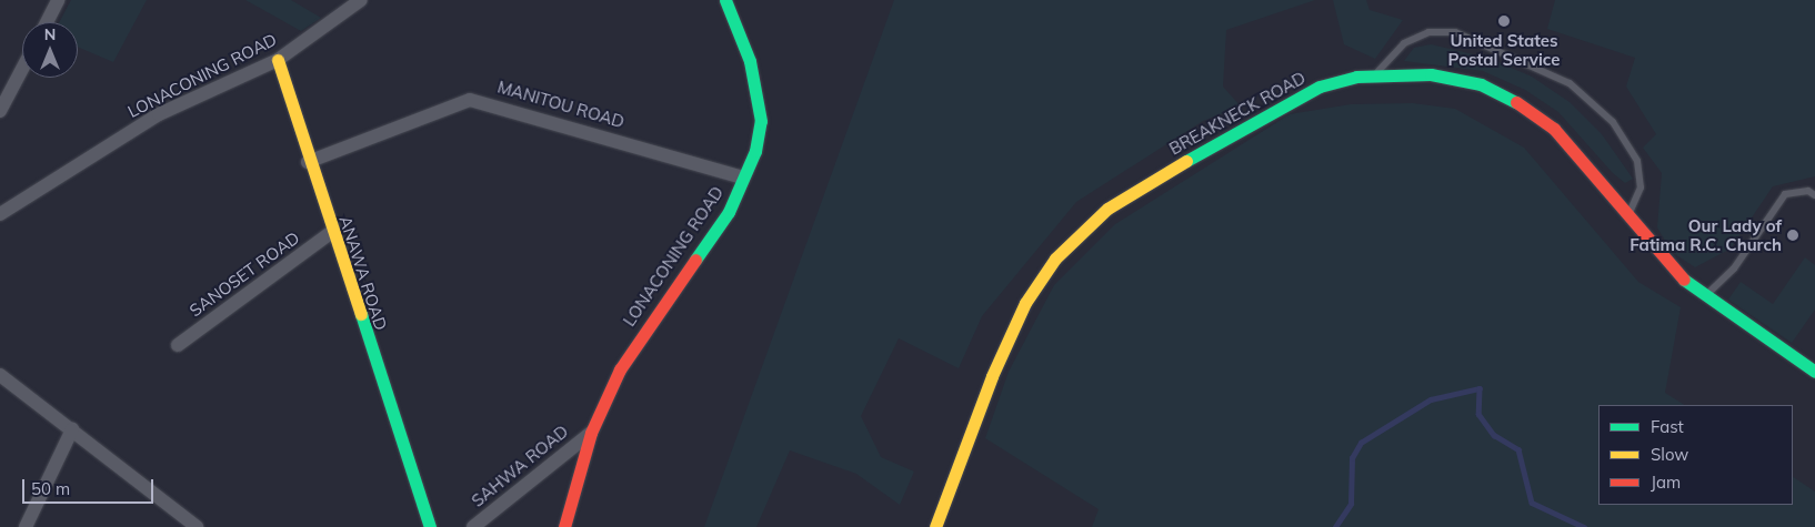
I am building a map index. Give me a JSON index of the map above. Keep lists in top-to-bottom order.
{
  "streets": {
    "street": [
      "LONACONING ROAD",
      "MANITOU ROAD",
      "BREAKNECK ROAD",
      "ANAWA ROAD",
      "SANOSET ROAD",
      "SAHWA ROAD"
    ]
  },
  "crossings": [
    ["LONACONING ROAD", "MANITOU ROAD"],
    ["LONACONING ROAD", "ANAWA ROAD"],
    ["LONACONING ROAD", "SAHWA ROAD"],
    ["MANITOU ROAD", "ANAWA ROAD"],
    ["ANAWA ROAD", "SANOSET ROAD"]
  ],
  "places": ["United States Postal Service", "Our Lady of Fatima R.C. Church"],
  "legend": ["Fast", "Slow", "Jam"],
  "scale_bar": "50 m",
  "north": "top"
}
